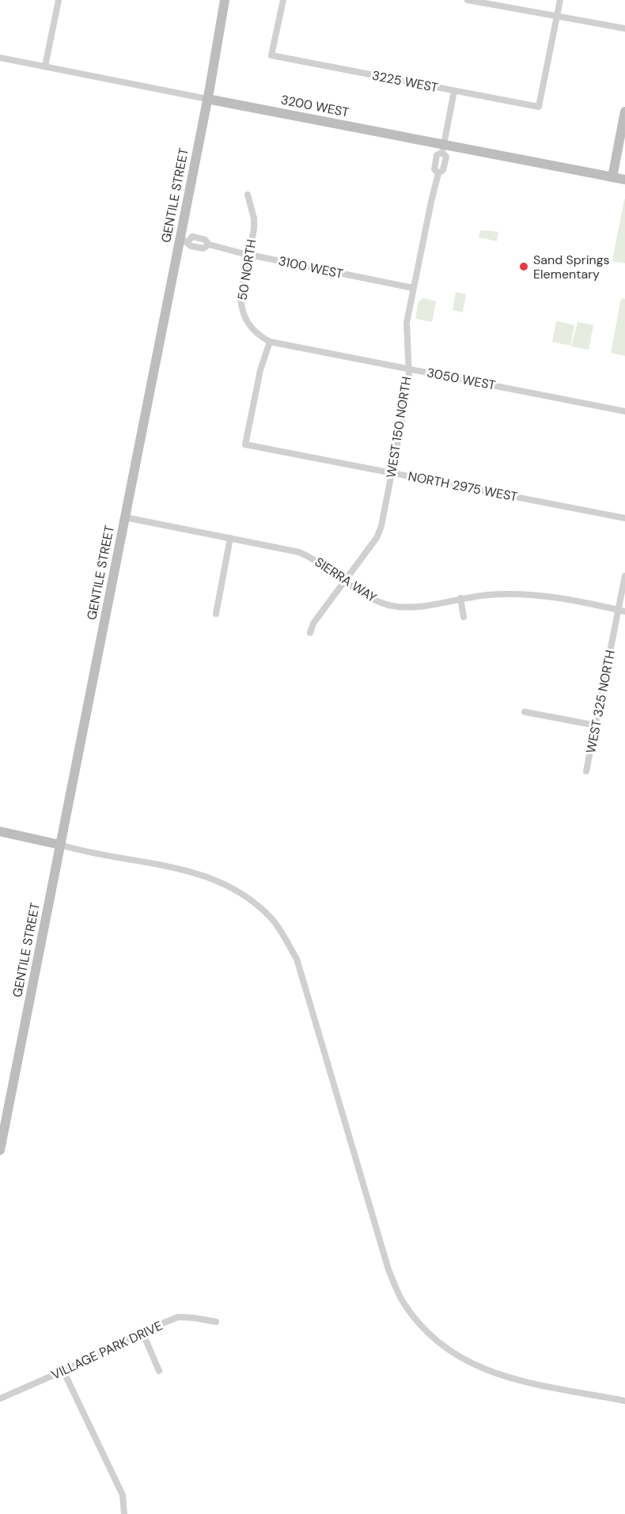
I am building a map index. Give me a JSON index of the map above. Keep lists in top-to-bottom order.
{
  "streets": {
    "main road": ["3200 WEST", "GENTILE STREET"],
    "street": [
      "3225 WEST",
      "3100 WEST",
      "50 NORTH",
      "3050 WEST",
      "WEST 150 NORTH",
      "NORTH 2975 WEST",
      "SIERRA WAY",
      "WEST 325 NORTH",
      "VILLAGE PARK DRIVE"
    ]
  },
  "crossings": [
    ["3225 WEST", "WEST 150 NORTH"],
    ["3200 WEST", "GENTILE STREET"],
    ["3200 WEST", "WEST 150 NORTH"],
    ["GENTILE STREET", "3100 WEST"],
    ["GENTILE STREET", "SIERRA WAY"],
    ["3100 WEST", "50 NORTH"],
    ["3100 WEST", "WEST 150 NORTH"],
    ["50 NORTH", "3050 WEST"],
    ["50 NORTH", "NORTH 2975 WEST"],
    ["3050 WEST", "WEST 150 NORTH"],
    ["3050 WEST", "NORTH 2975 WEST"],
    ["WEST 150 NORTH", "NORTH 2975 WEST"],
    ["WEST 150 NORTH", "SIERRA WAY"],
    ["SIERRA WAY", "WEST 325 NORTH"]
  ],
  "places": ["Sand Springs Elementary"]
}
